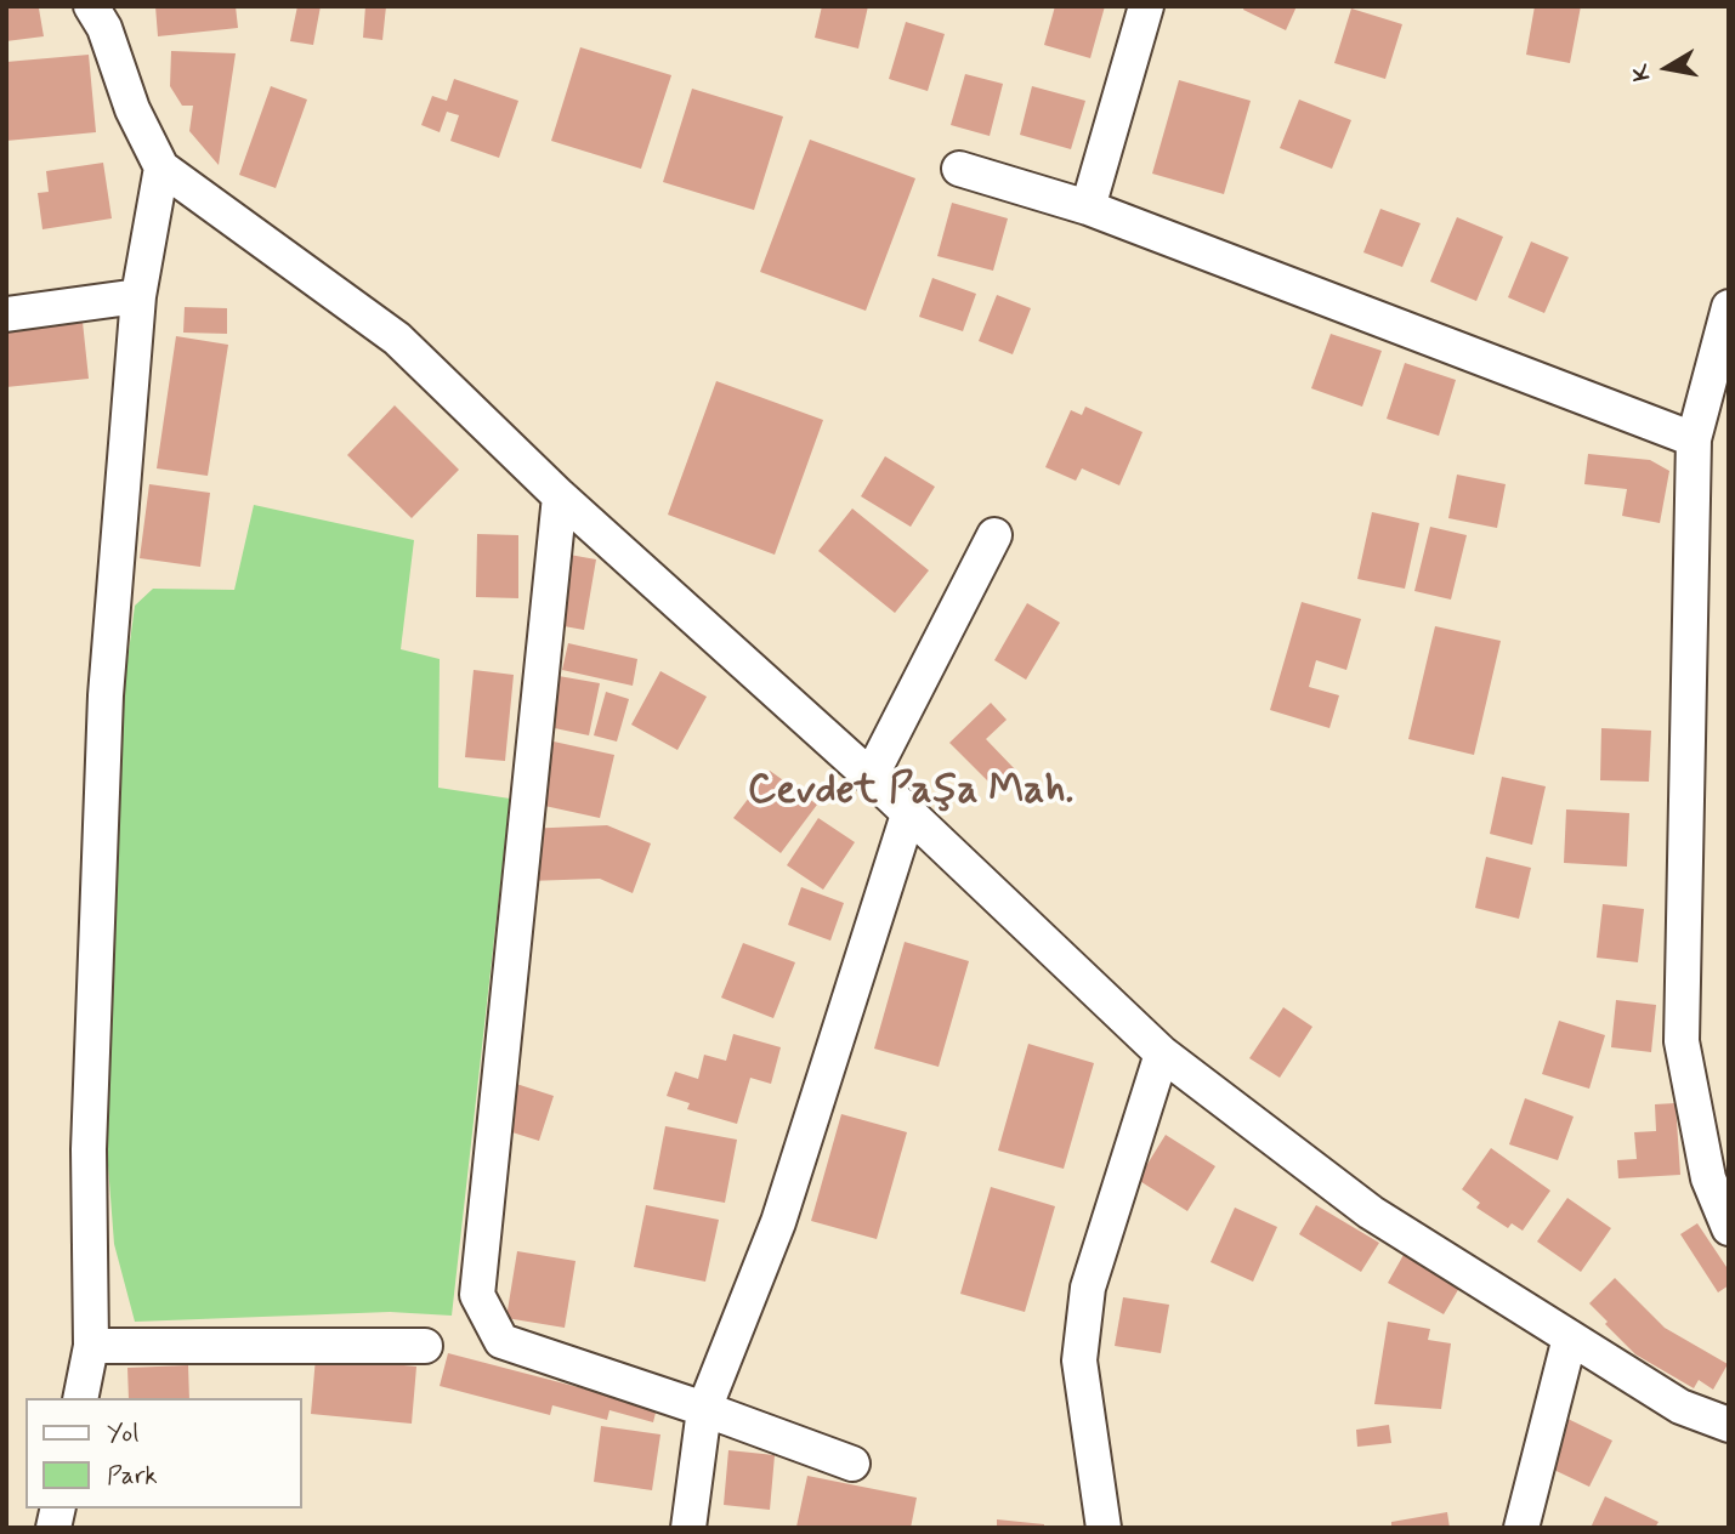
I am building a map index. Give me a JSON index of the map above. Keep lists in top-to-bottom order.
{
  "districts": ["Cevdet Paşa Mah."],
  "legend": ["Yol", "Park"],
  "north": "left"
}
